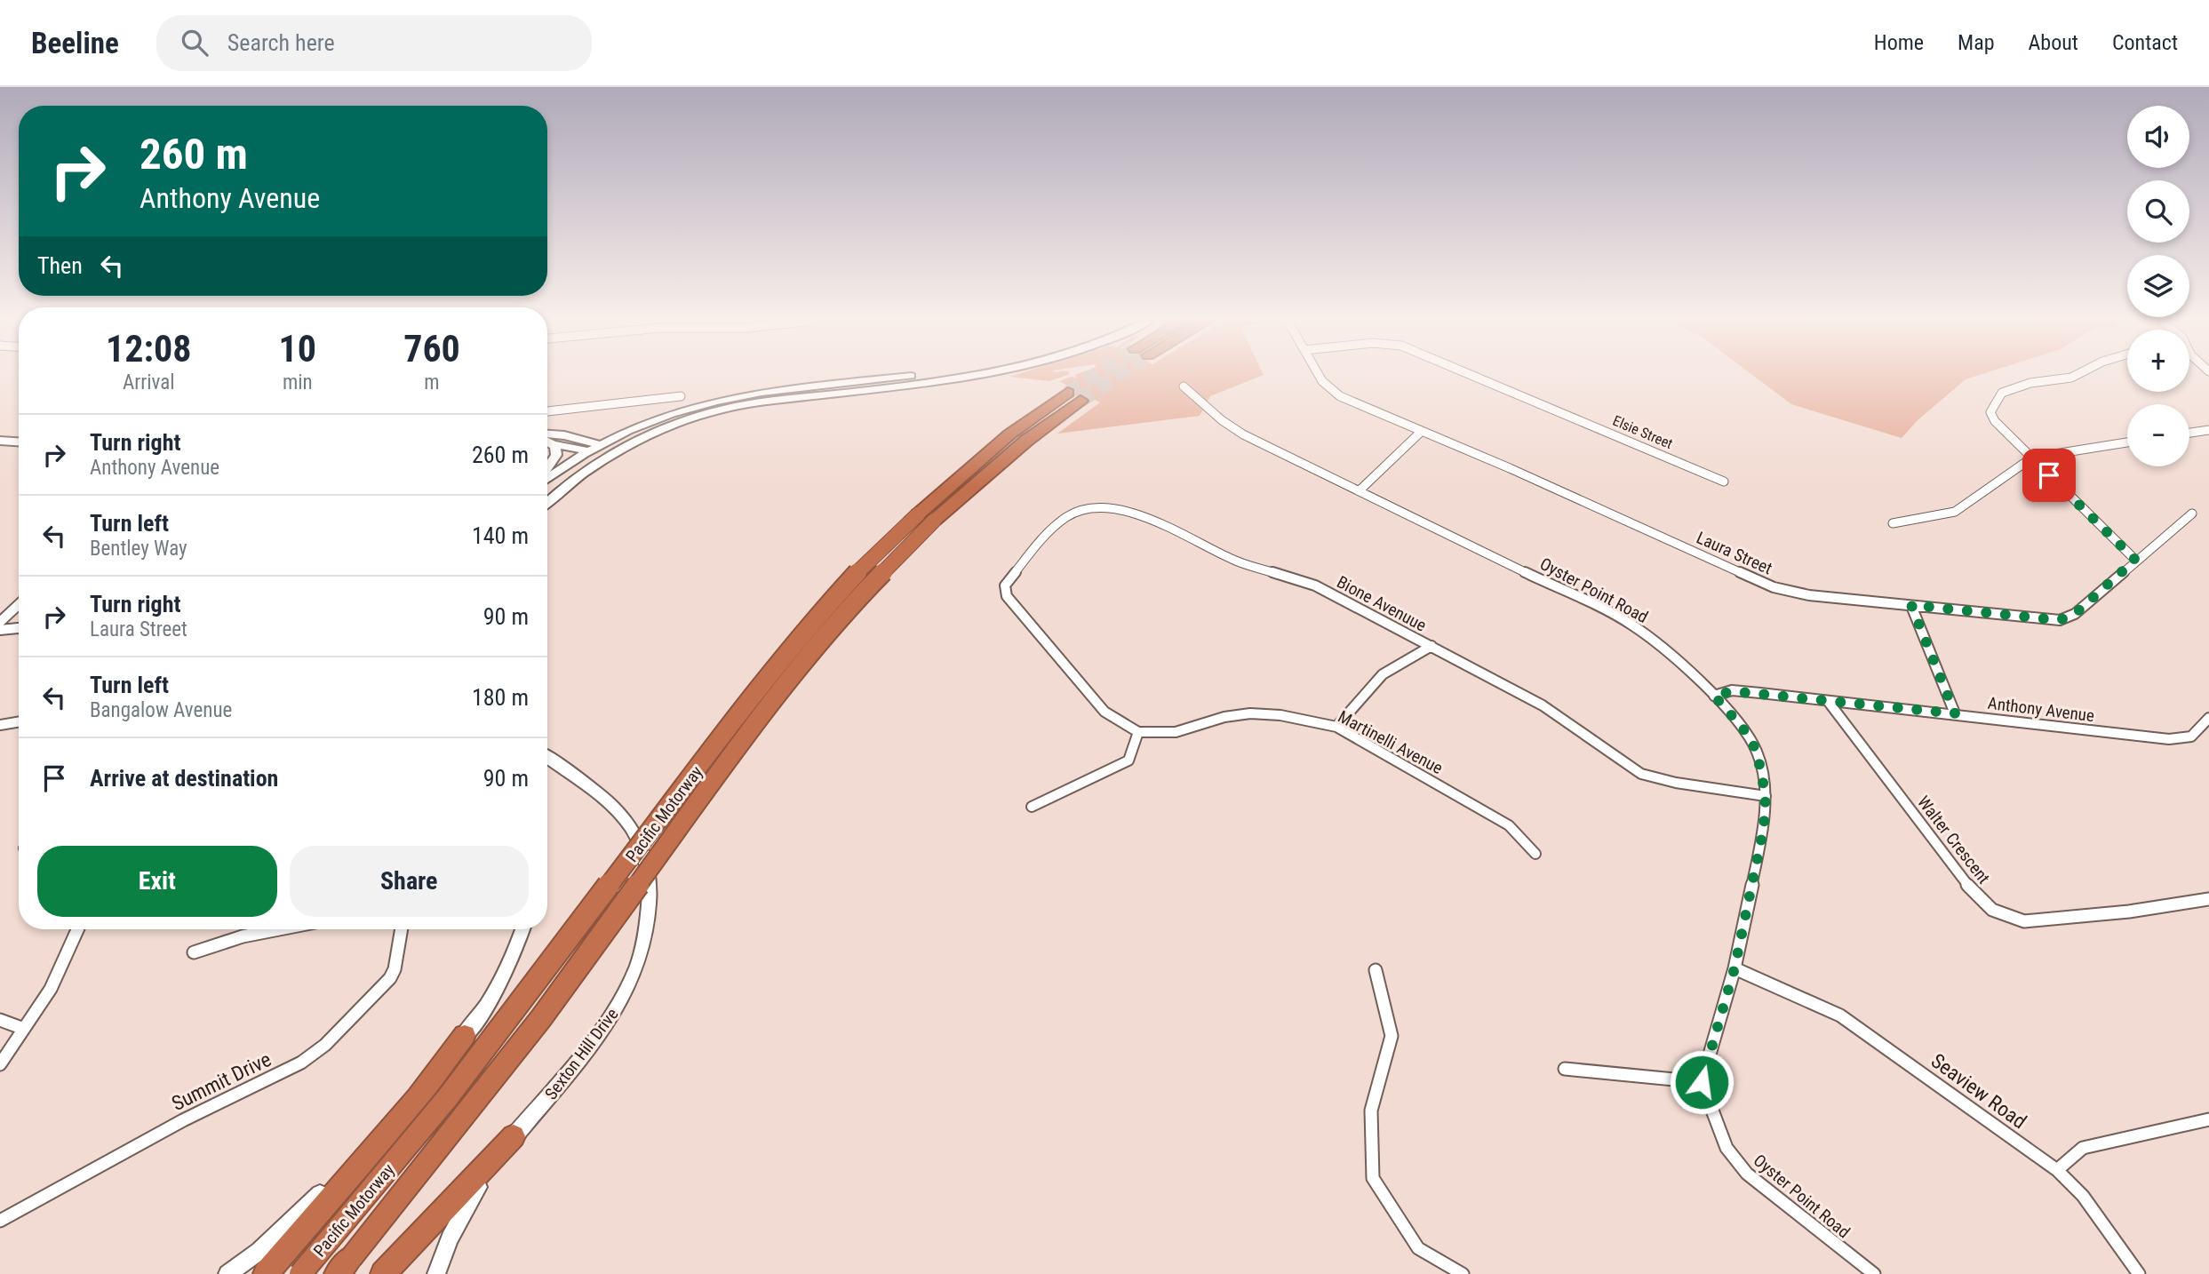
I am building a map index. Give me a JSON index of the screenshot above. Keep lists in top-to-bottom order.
{
  "streets": {
    "highway": ["Pacific Motorway"],
    "street": [
      "Elsie Street",
      "Laura Street",
      "Oyster Point Road",
      "Bione Avenuue",
      "Anthony Avenue",
      "Martinelli Avenue",
      "Walter Crescent",
      "Sexton Hill Drive",
      "Summit Drive",
      "Seaview Road"
    ]
  },
  "crossings": [
    ["Oyster Point Road", "Bione Avenuue"],
    ["Oyster Point Road", "Anthony Avenue"],
    ["Oyster Point Road", "Seaview Road"],
    ["Bione Avenuue", "Martinelli Avenue"],
    ["Anthony Avenue", "Walter Crescent"]
  ],
  "page": {
    "header": "Beeline",
    "search": "Search here",
    "nav": [
      "Home",
      "Map",
      "About",
      "Contact"
    ],
    "map_buttons": ["+", "−"],
    "turn": ["260 m", "Anthony Avenue"],
    "then": "Then",
    "eta": [
      "12:08",
      "Arrival",
      "10",
      "min",
      "760",
      "m"
    ],
    "list": [
      {
        "name": "Turn right",
        "note": "Anthony Avenue",
        "value": "260 m"
      },
      {
        "name": "Turn left",
        "note": "Bentley Way",
        "value": "140 m"
      },
      {
        "name": "Turn right",
        "note": "Laura Street",
        "value": "90 m"
      },
      {
        "name": "Turn left",
        "note": "Bangalow Avenue",
        "value": "180 m"
      },
      {
        "name": "Arrive at destination",
        "value": "90 m"
      }
    ],
    "buttons": ["Exit", "Share"]
  }
}
